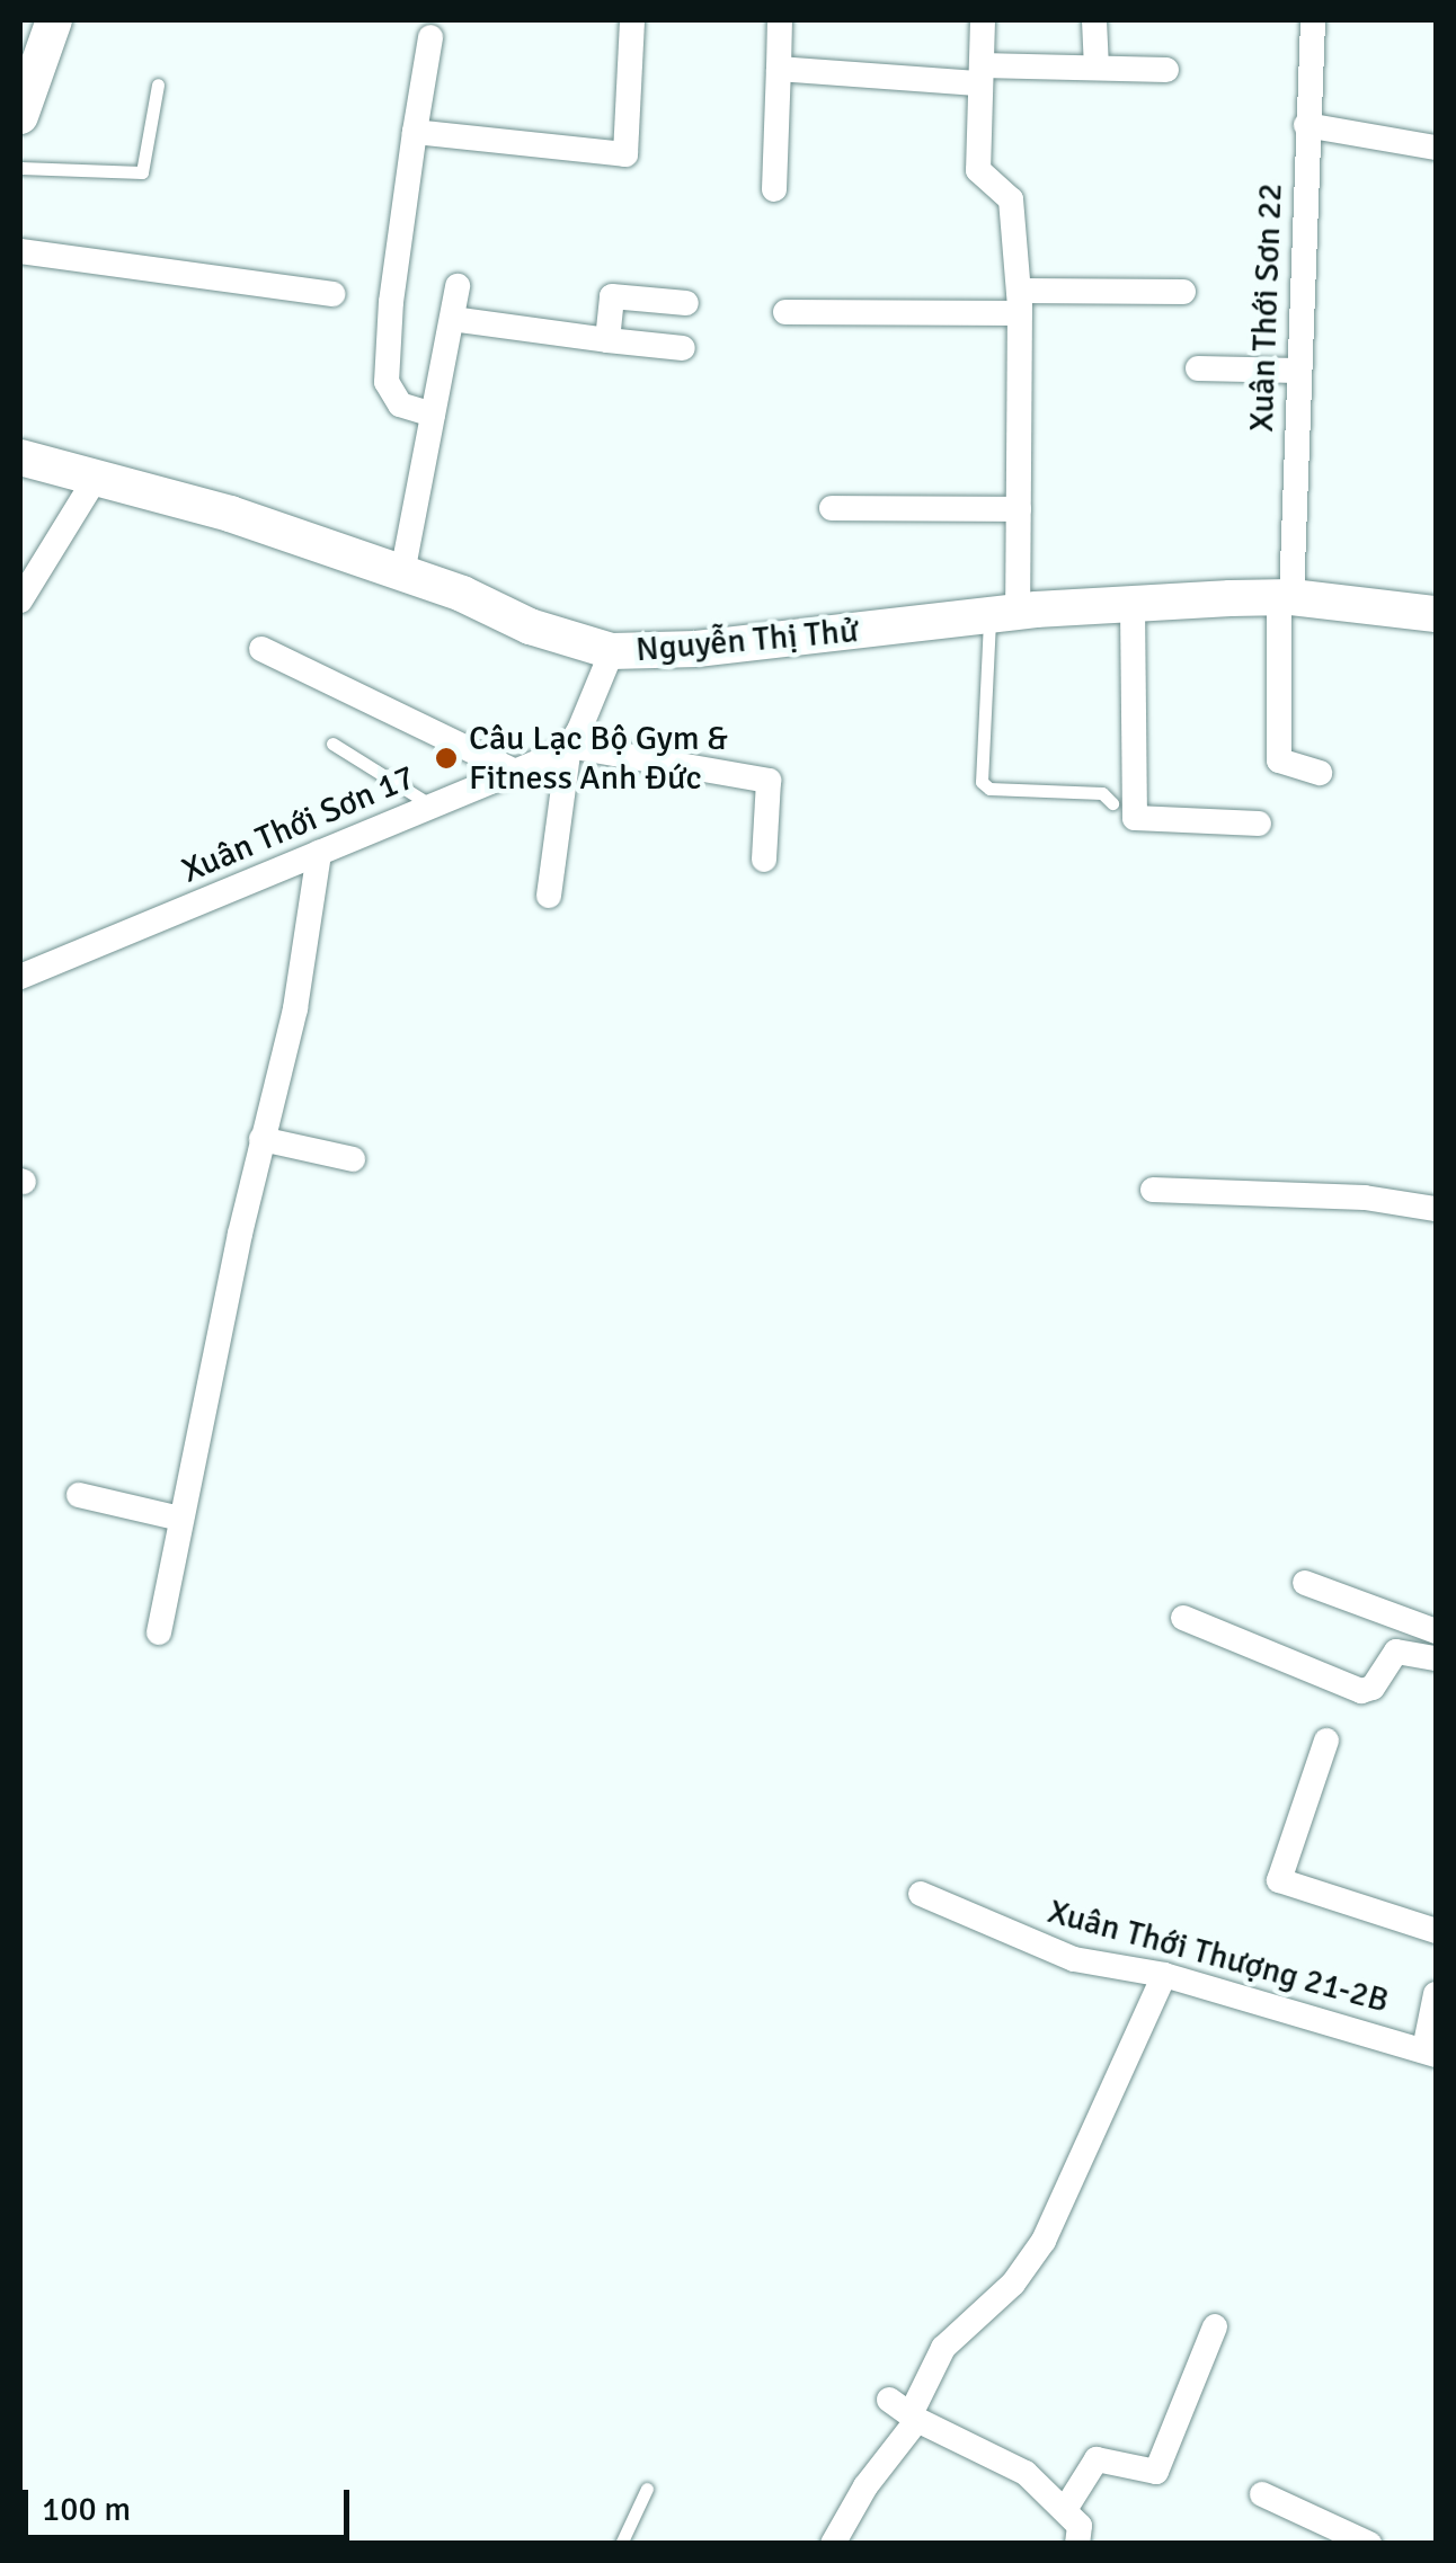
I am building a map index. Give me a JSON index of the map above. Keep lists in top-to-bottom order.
{
  "streets": {
    "street": [
      "Xuân Thới Sơn 22",
      "Nguyễn Thị Thử",
      "Xuân Thới Sơn 17",
      "Xuân Thới Thượng 21-2B"
    ]
  },
  "crossings": [
    ["Xuân Thới Sơn 22", "Nguyễn Thị Thử"]
  ],
  "places": ["Câu Lạc Bộ Gym & Fitness Anh Đức"],
  "scale_bar": "100 m"
}
